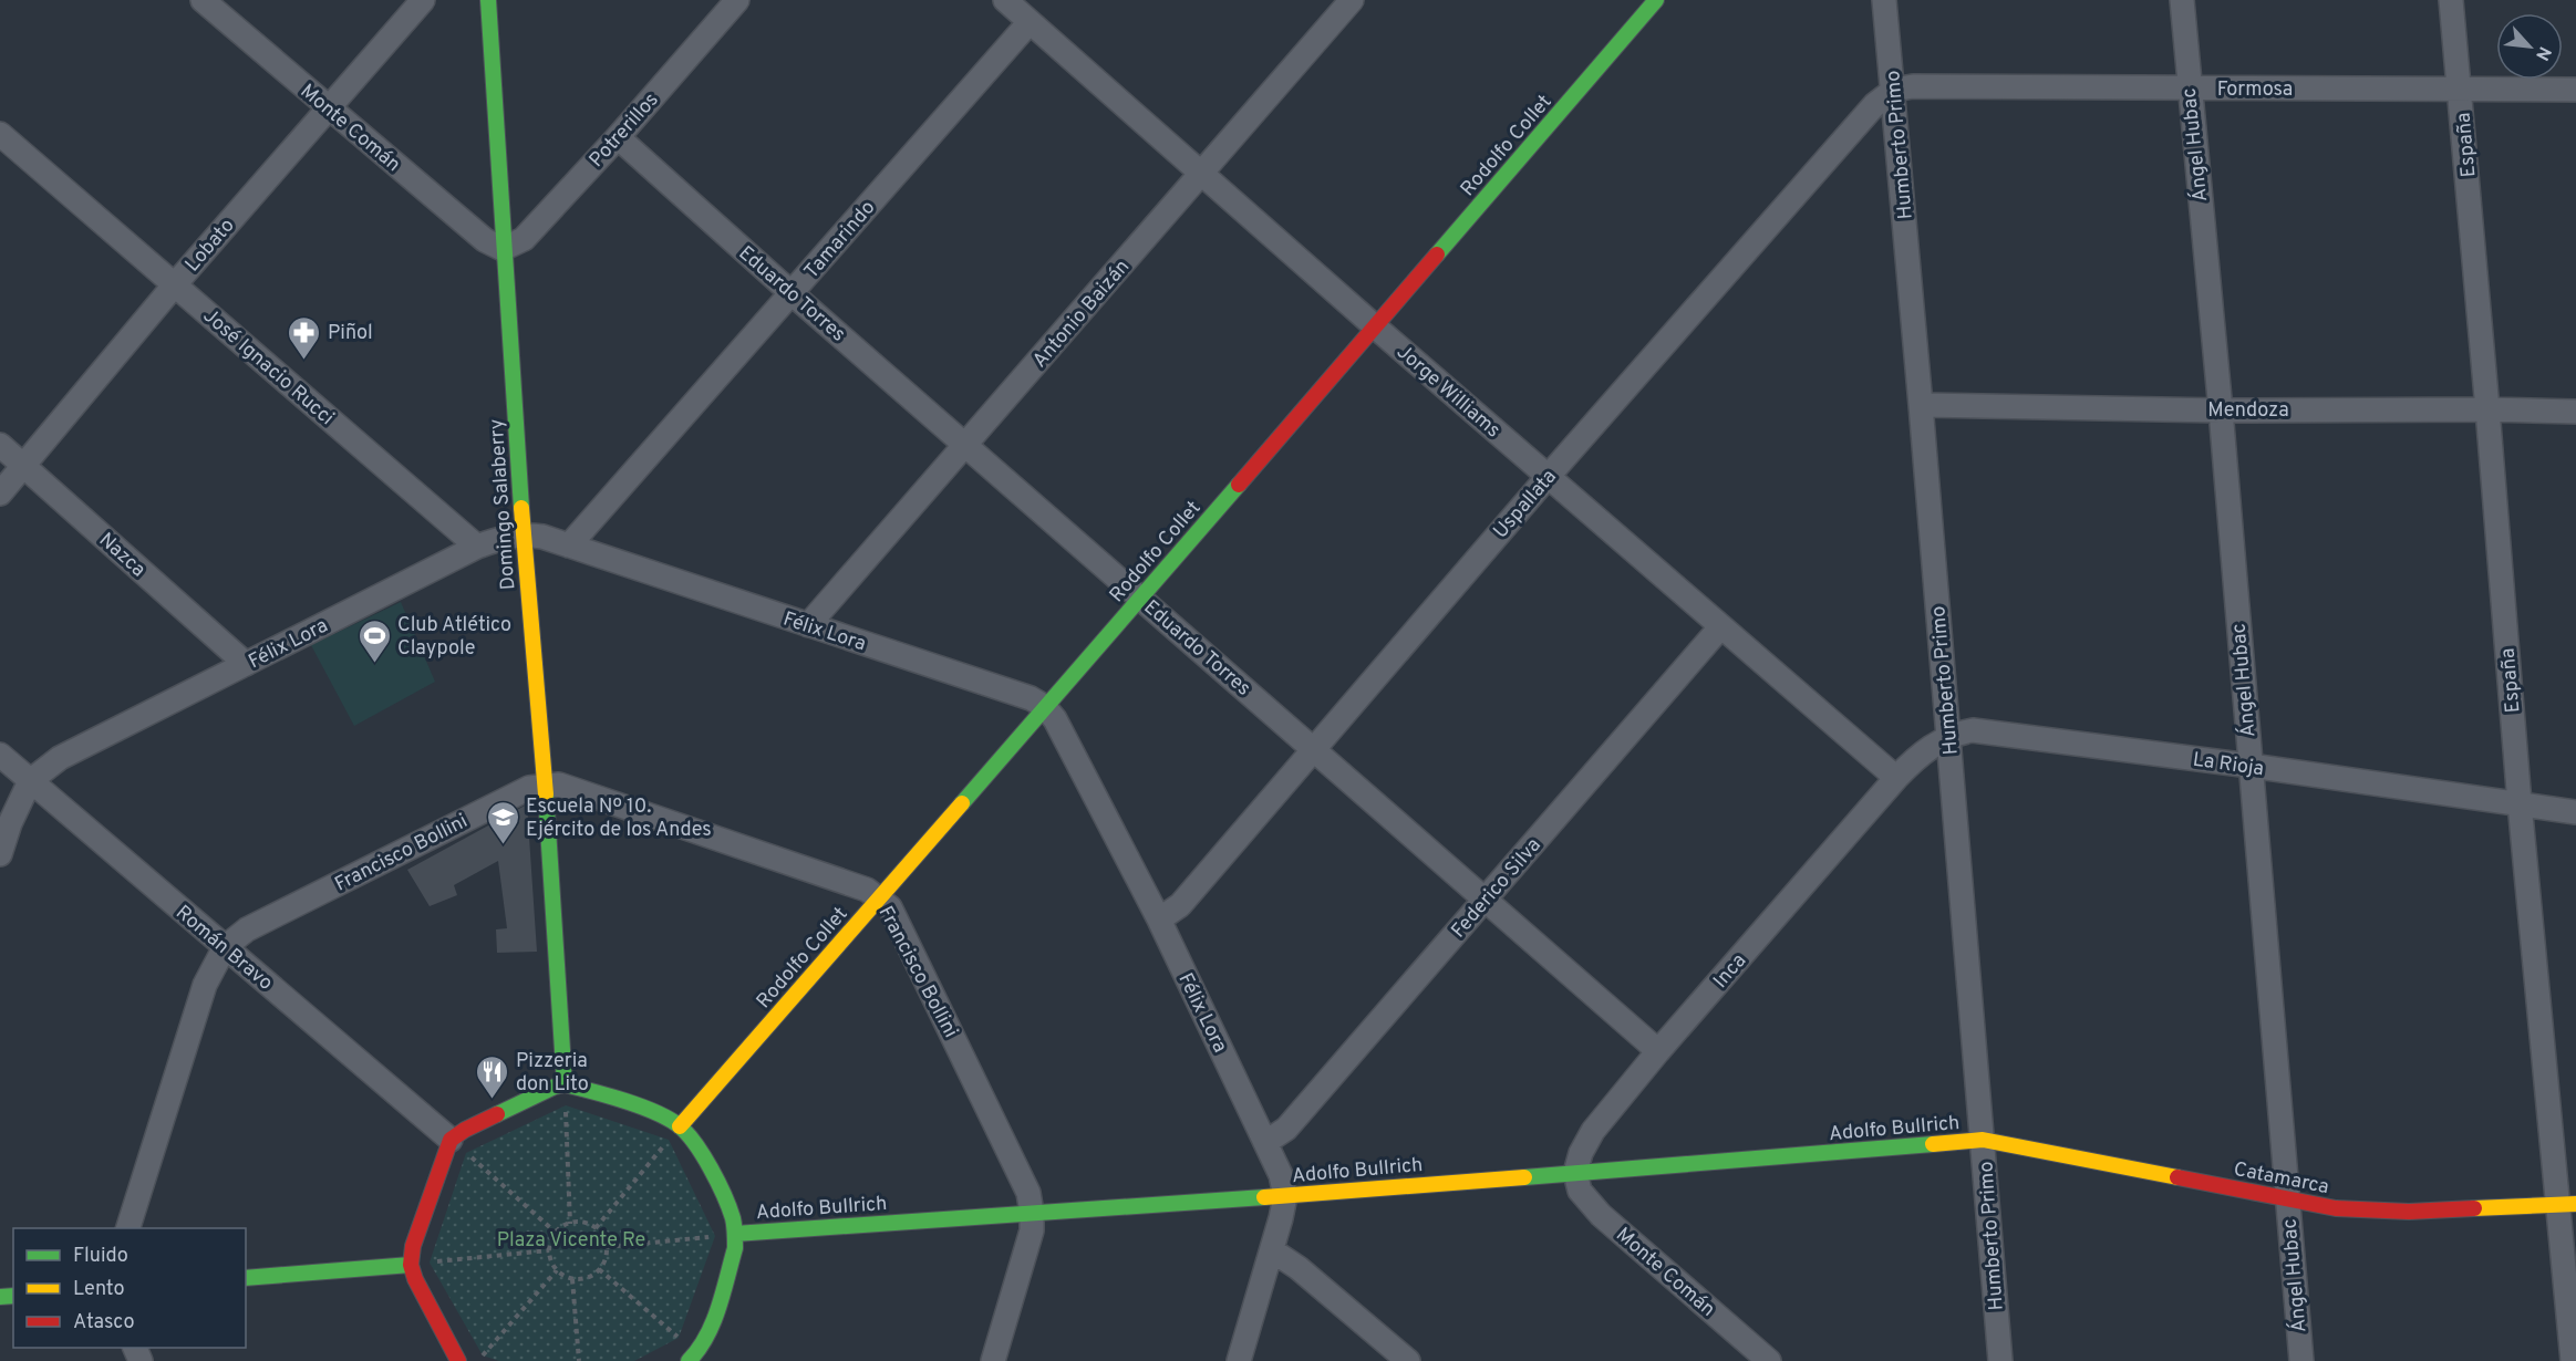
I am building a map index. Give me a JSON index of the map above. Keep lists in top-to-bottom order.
{
  "streets": {
    "street": [
      "Formosa",
      "Monte Comán",
      "Potrerillos",
      "Rodolfo Collet",
      "Humberto Primo",
      "Ángel Hubac",
      "España",
      "Tamarindo",
      "Lobato",
      "Eduardo Torres",
      "Antonio Baizán",
      "José Ignacio Rucci",
      "Jorge Williams",
      "Mendoza",
      "Uspallata",
      "Domingo Salaberry",
      "Nazca",
      "Félix Lora",
      "La Rioja",
      "Francisco Bollini",
      "Federico Silva",
      "Román Bravo",
      "Inca",
      "Adolfo Bullrich",
      "Catamarca"
    ]
  },
  "crossings": [
    ["Formosa", "Humberto Primo"],
    ["Formosa", "Ángel Hubac"],
    ["Formosa", "España"],
    ["Formosa", "Uspallata"],
    ["Monte Comán", "Potrerillos"],
    ["Monte Comán", "Lobato"],
    ["Monte Comán", "Domingo Salaberry"],
    ["Monte Comán", "Inca"],
    ["Monte Comán", "Adolfo Bullrich"],
    ["Potrerillos", "Eduardo Torres"],
    ["Potrerillos", "Domingo Salaberry"],
    ["Rodolfo Collet", "Eduardo Torres"],
    ["Rodolfo Collet", "Jorge Williams"],
    ["Rodolfo Collet", "Félix Lora"],
    ["Rodolfo Collet", "Francisco Bollini"],
    ["Humberto Primo", "Mendoza"],
    ["Humberto Primo", "Uspallata"],
    ["Humberto Primo", "La Rioja"],
    ["Humberto Primo", "Adolfo Bullrich"],
    ["Humberto Primo", "Catamarca"],
    ["Ángel Hubac", "Mendoza"],
    ["Ángel Hubac", "La Rioja"],
    ["Ángel Hubac", "Catamarca"],
    ["España", "Mendoza"],
    ["España", "La Rioja"],
    ["España", "Catamarca"],
    ["Tamarindo", "Eduardo Torres"],
    ["Tamarindo", "Jorge Williams"],
    ["Tamarindo", "Félix Lora"],
    ["Lobato", "José Ignacio Rucci"],
    ["Lobato", "Nazca"],
    ["Eduardo Torres", "Antonio Baizán"],
    ["Eduardo Torres", "Uspallata"],
    ["Eduardo Torres", "Federico Silva"],
    ["Eduardo Torres", "Inca"],
    ["Antonio Baizán", "Jorge Williams"],
    ["Antonio Baizán", "Félix Lora"],
    ["José Ignacio Rucci", "Félix Lora"],
    ["Jorge Williams", "Uspallata"],
    ["Jorge Williams", "La Rioja"],
    ["Jorge Williams", "Federico Silva"],
    ["Jorge Williams", "Inca"],
    ["Uspallata", "Félix Lora"],
    ["Domingo Salaberry", "Félix Lora"],
    ["Domingo Salaberry", "Francisco Bollini"],
    ["Nazca", "Félix Lora"],
    ["Félix Lora", "Federico Silva"],
    ["Félix Lora", "Román Bravo"],
    ["Félix Lora", "Adolfo Bullrich"],
    ["La Rioja", "Inca"],
    ["Francisco Bollini", "Román Bravo"],
    ["Francisco Bollini", "Adolfo Bullrich"],
    ["Inca", "Adolfo Bullrich"],
    ["Adolfo Bullrich", "Catamarca"]
  ],
  "parks": ["Plaza Vicente Re"],
  "places": {
    "pharmacy": ["Piñol"],
    "sports": ["Club Atlético Claypole"],
    "school or university": ["Escuela Nº 10. Ejército de los Andes"],
    "restaurant": ["Pizzeria don Lito"]
  },
  "legend": ["Fluido", "Lento", "Atasco"],
  "north": "bottom right"
}
